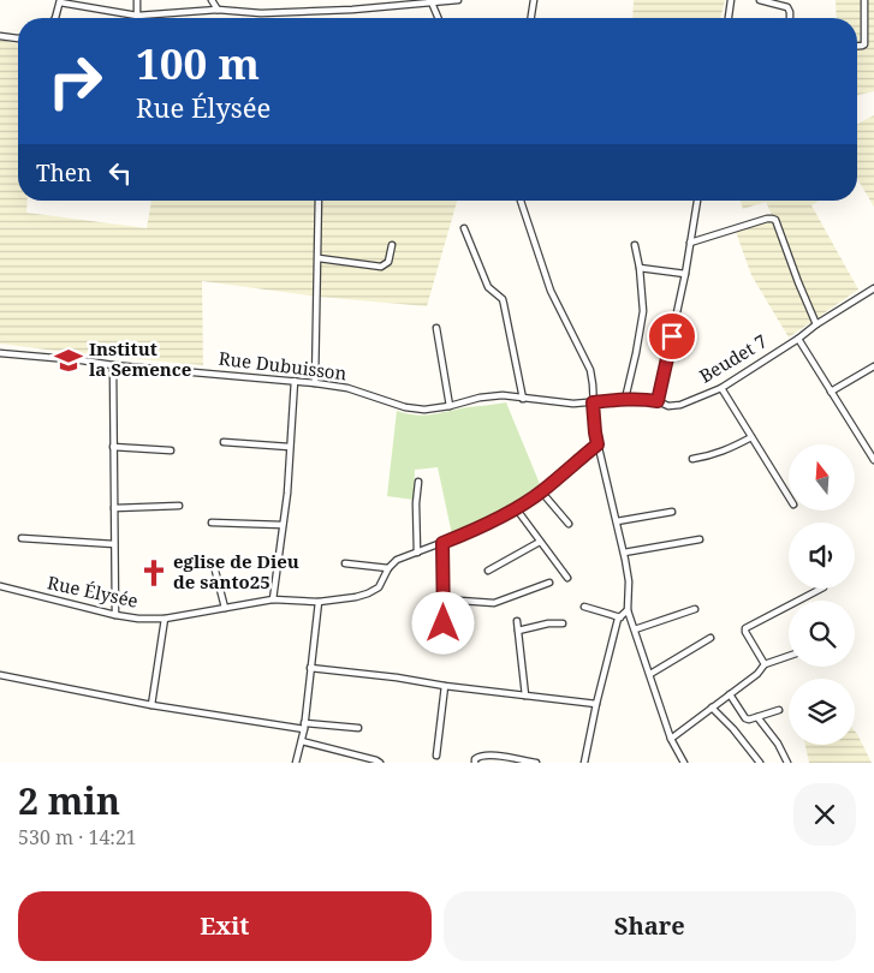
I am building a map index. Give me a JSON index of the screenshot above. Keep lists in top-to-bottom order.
{
  "streets": {
    "street": ["Beudet 7", "Rue Dubuisson", "Rue Élysée"]
  },
  "crossings": [
    ["Beudet 7", "Rue Dubuisson"]
  ],
  "places": {
    "school or university": ["Institut la Semence"],
    "church": ["eglise de Dieu de santo25"]
  },
  "north": "top",
  "page": {
    "turn": ["100 m", "Rue Élysée"],
    "then": "Then",
    "heading": ["2 min", "530 m · 14:21"],
    "buttons": ["Exit", "Share"]
  }
}
